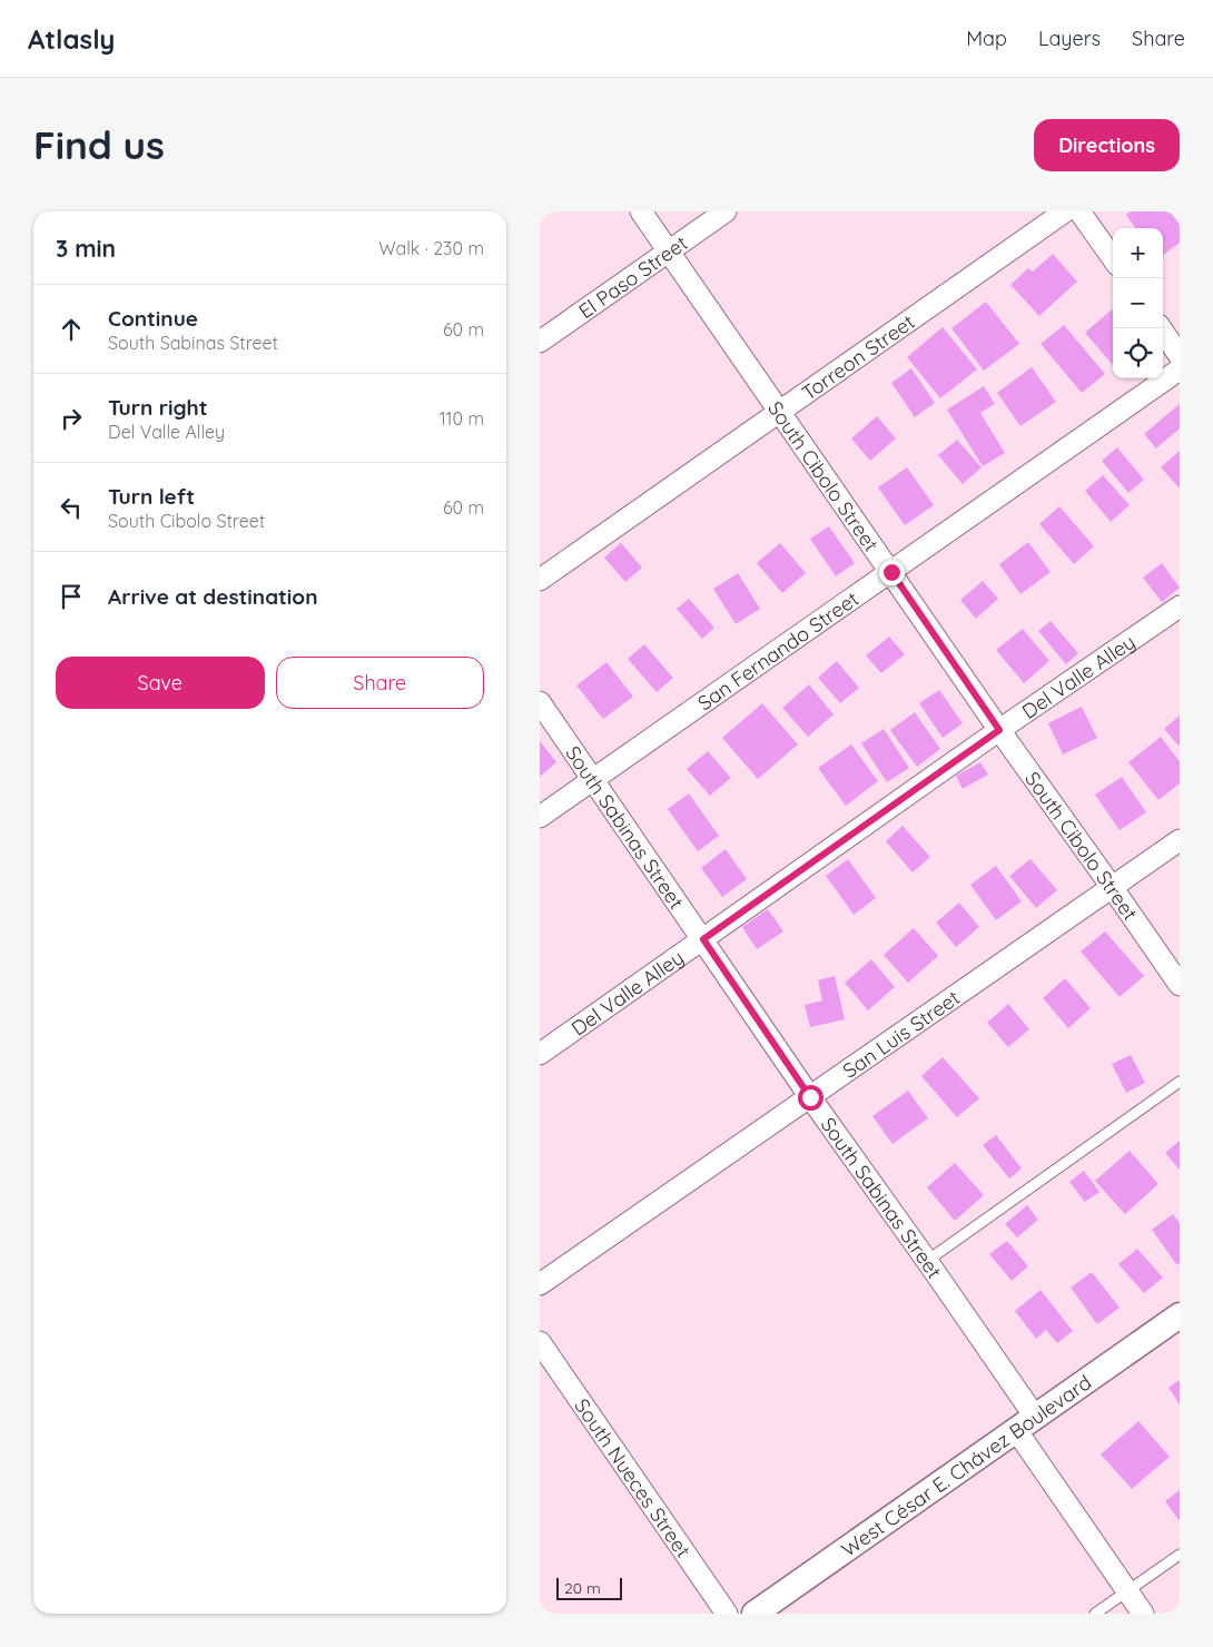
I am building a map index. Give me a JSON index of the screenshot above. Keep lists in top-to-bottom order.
{
  "streets": {
    "street": [
      "El Paso Street",
      "Torreon Street",
      "South Cibolo Street",
      "San Fernando Street",
      "Del Valle Alley",
      "South Sabinas Street",
      "San Luis Street",
      "West César E. Chávez Boulevard",
      "South Nueces Street"
    ]
  },
  "crossings": [
    ["El Paso Street", "South Cibolo Street"],
    ["Torreon Street", "South Cibolo Street"],
    ["South Cibolo Street", "San Fernando Street"],
    ["South Cibolo Street", "Del Valle Alley"],
    ["South Cibolo Street", "San Luis Street"],
    ["San Fernando Street", "South Sabinas Street"],
    ["Del Valle Alley", "South Sabinas Street"],
    ["South Sabinas Street", "San Luis Street"],
    ["South Sabinas Street", "West César E. Chávez Boulevard"]
  ],
  "scale_bar": "20 m",
  "page": {
    "header": "Atlasly",
    "nav": ["Map", "Layers", "Share"],
    "buttons": [
      "Directions",
      ["Save", "Share"]
    ],
    "title": "Find us",
    "heading": ["3 min", "Walk · 230 m"],
    "map_buttons": ["+", "−"],
    "list": [
      ["Continue", "South Sabinas Street", "60 m"],
      ["Turn right", "Del Valle Alley", "110 m"],
      ["Turn left", "South Cibolo Street", "60 m"],
      "Arrive at destination"
    ],
    "scale": "20 m"
  }
}
